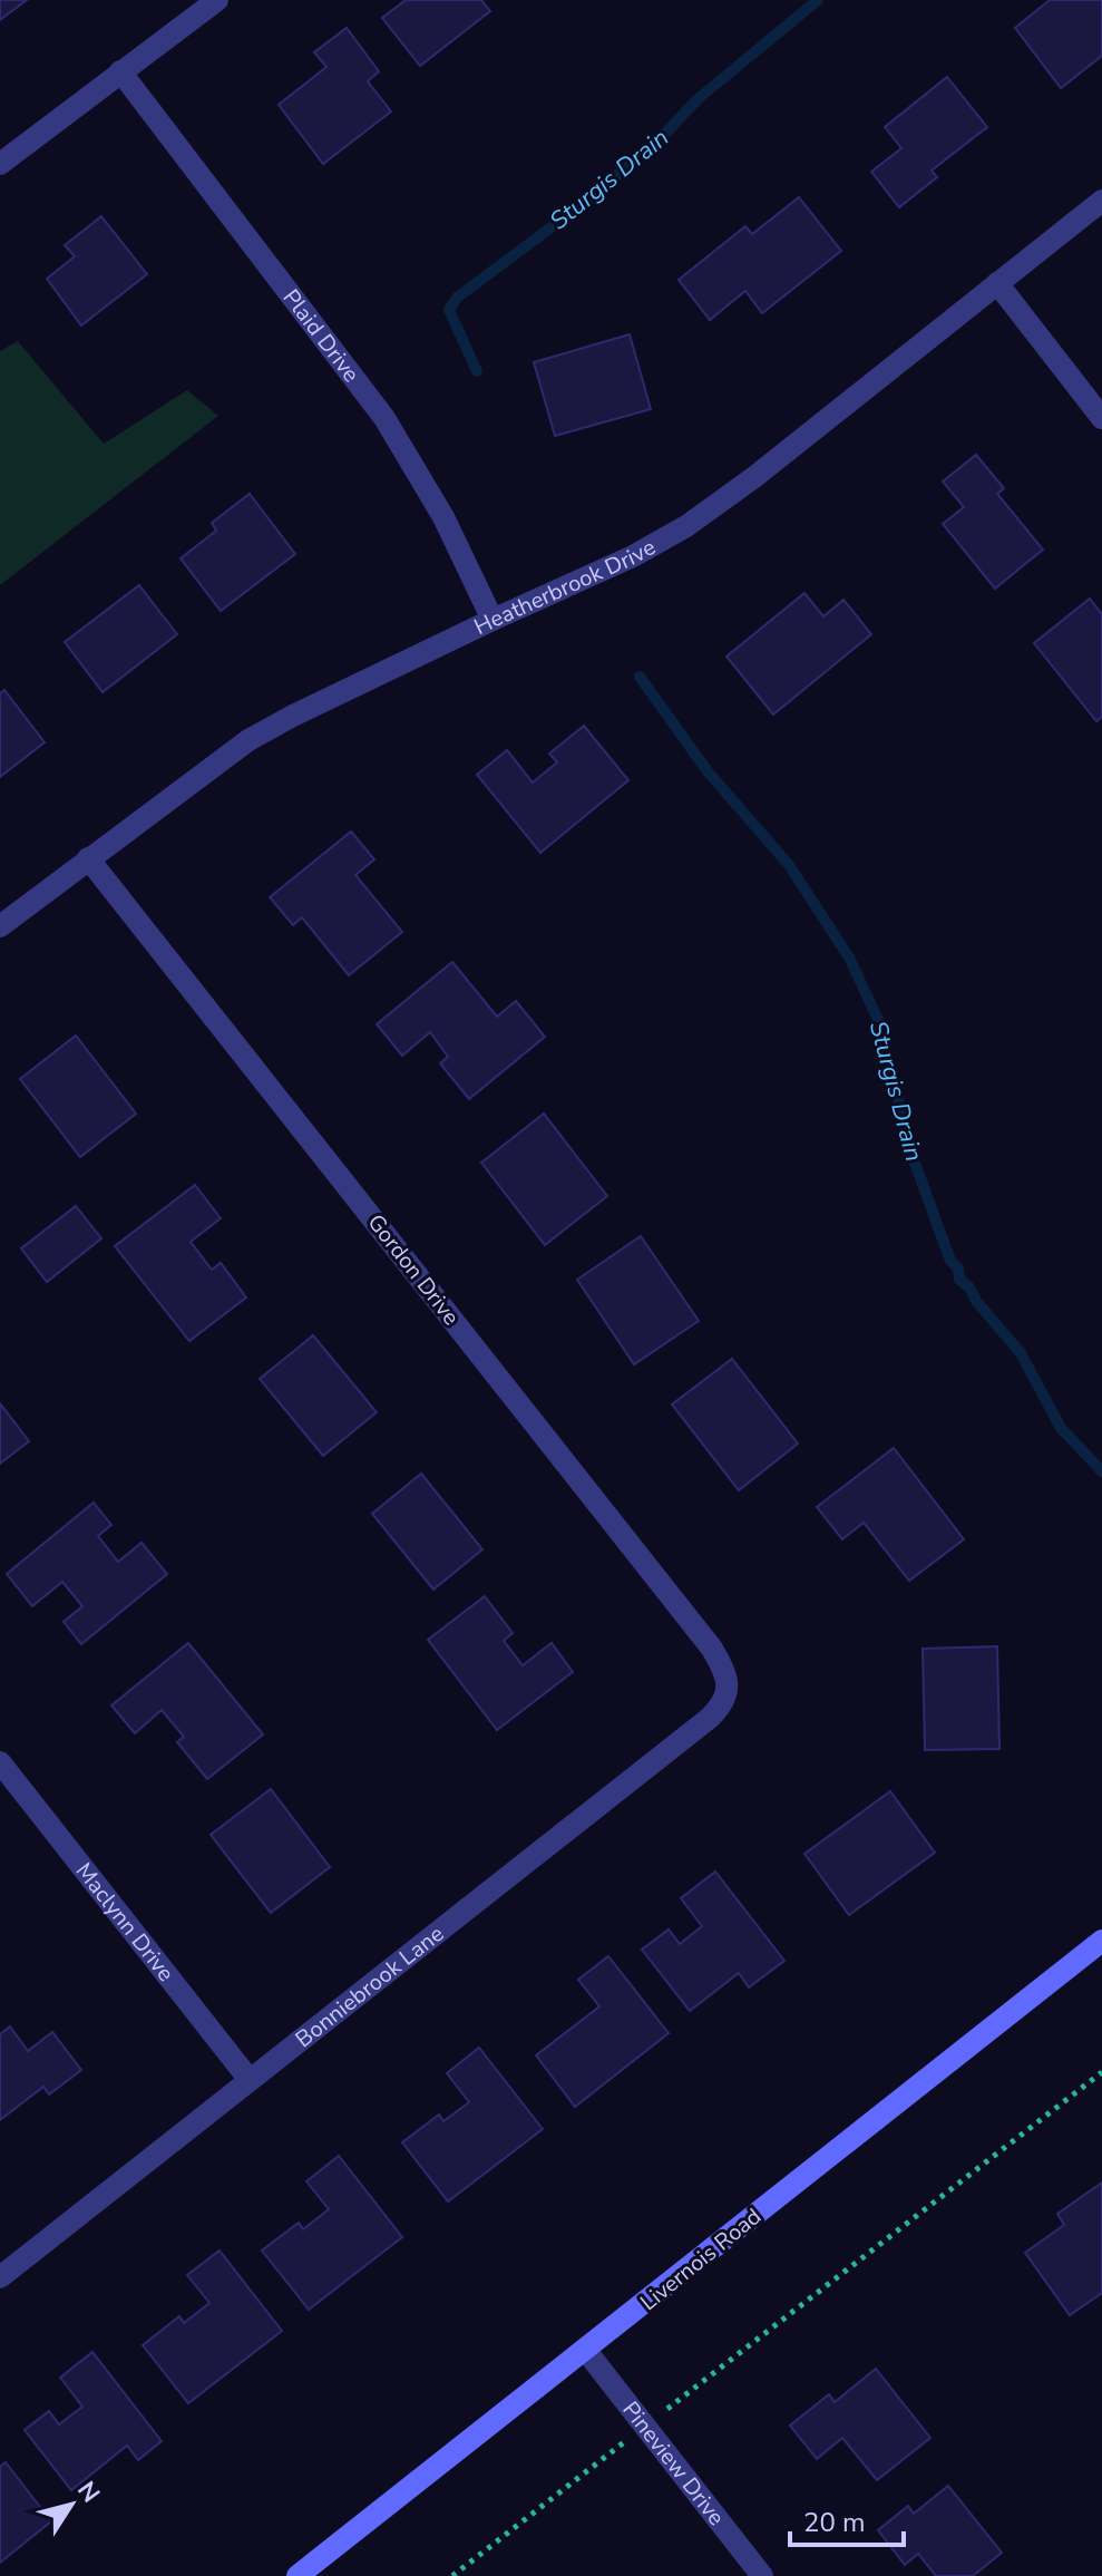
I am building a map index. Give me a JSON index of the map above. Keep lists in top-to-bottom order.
{
  "streets": {
    "main road": ["Livernois Road"],
    "street": [
      "Plaid Drive",
      "Heatherbrook Drive",
      "Gordon Drive",
      "Maclynn Drive",
      "Bonniebrook Lane",
      "Pineview Drive"
    ]
  },
  "crossings": [
    ["Plaid Drive", "Heatherbrook Drive"],
    ["Heatherbrook Drive", "Gordon Drive"],
    ["Gordon Drive", "Bonniebrook Lane"],
    ["Maclynn Drive", "Bonniebrook Lane"],
    ["Livernois Road", "Pineview Drive"]
  ],
  "water": ["Sturgis Drain"],
  "scale_bar": "20 m",
  "north": "top right"
}
